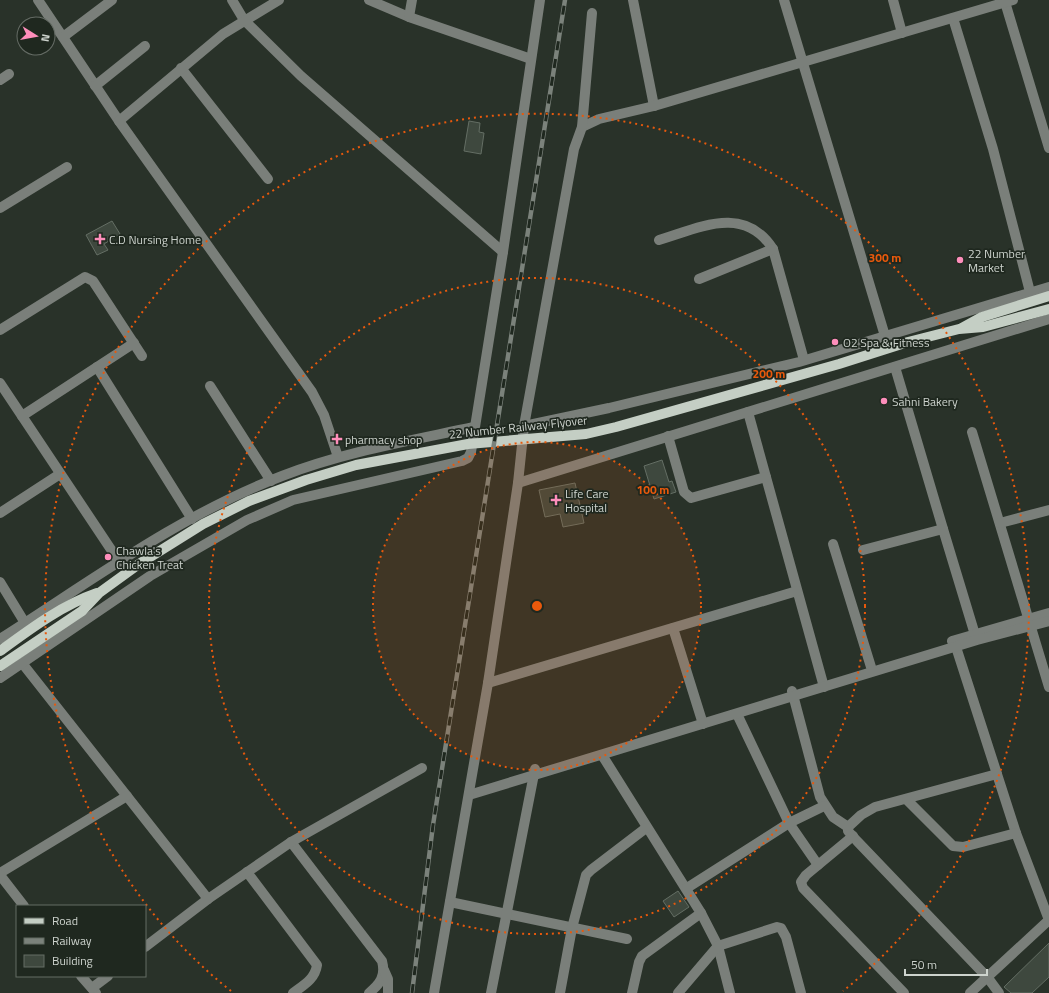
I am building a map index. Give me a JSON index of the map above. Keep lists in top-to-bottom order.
{
  "streets": {
    "main road": ["22 Number Railway Flyover"]
  },
  "places": {
    "health": ["C.D Nursing Home", "pharmacy shop", "Life Care Hospital"],
    "other": [
      "22 Number Market",
      "O2 Spa & Fitness",
      "Sahni Bakery",
      "Chawla's Chicken Treat"
    ]
  },
  "legend": ["Road", "Railway", "Building"],
  "scale_bar": "50 m",
  "north": "right",
  "rings": ["300 m", "200 m", "100 m"]
}
